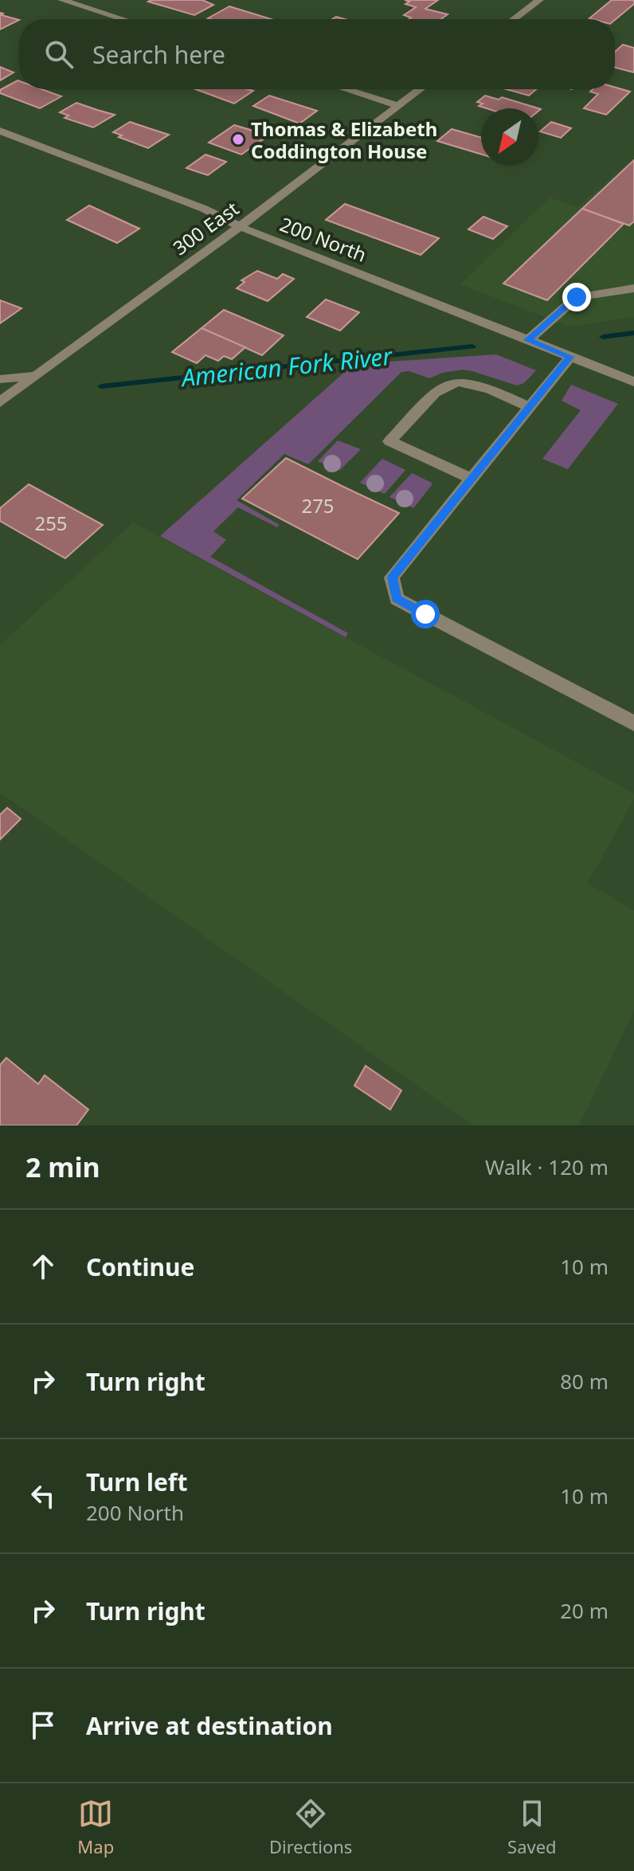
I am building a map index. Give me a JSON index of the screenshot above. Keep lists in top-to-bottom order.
{
  "streets": {
    "street": ["300 East", "200 North"]
  },
  "crossings": [
    ["300 East", "200 North"]
  ],
  "water": ["American Fork River"],
  "places": ["Thomas & Elizabeth Coddington House"],
  "house_numbers": ["275", "255"],
  "north": "bottom left",
  "page": {
    "search": "Search here",
    "heading": ["2 min", "Walk · 120 m"],
    "list": [
      ["Continue", "10 m"],
      ["Turn right", "80 m"],
      ["Turn left", "200 North", "10 m"],
      ["Turn right", "20 m"],
      "Arrive at destination"
    ],
    "nav": ["Map", "Directions", "Saved"]
  }
}
